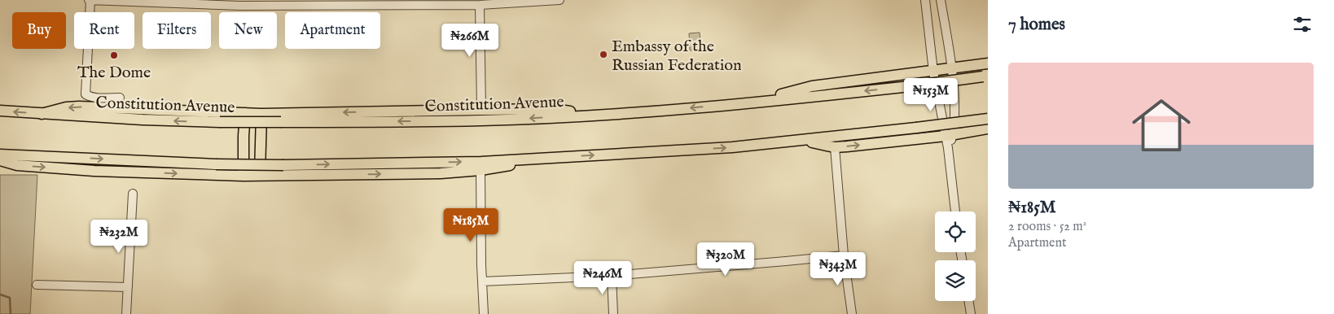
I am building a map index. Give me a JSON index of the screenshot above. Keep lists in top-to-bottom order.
{
  "streets": {
    "main road": ["Constitution Avenue"]
  },
  "places": ["Embassy of the Russian Federation", "The Dome"],
  "page": {
    "heading": "7 homes",
    "chip": [
      "Buy",
      "Rent",
      "Filters",
      "New",
      "Apartment"
    ],
    "price": [
      "₦266M",
      "₦153M",
      "₦185M",
      "₦232M",
      "₦320M",
      "₦343M",
      "₦246M"
    ],
    "list": [
      {
        "name": "₦185M",
        "note": "2 rooms · 52 m² · Apartment"
      }
    ]
  }
}
